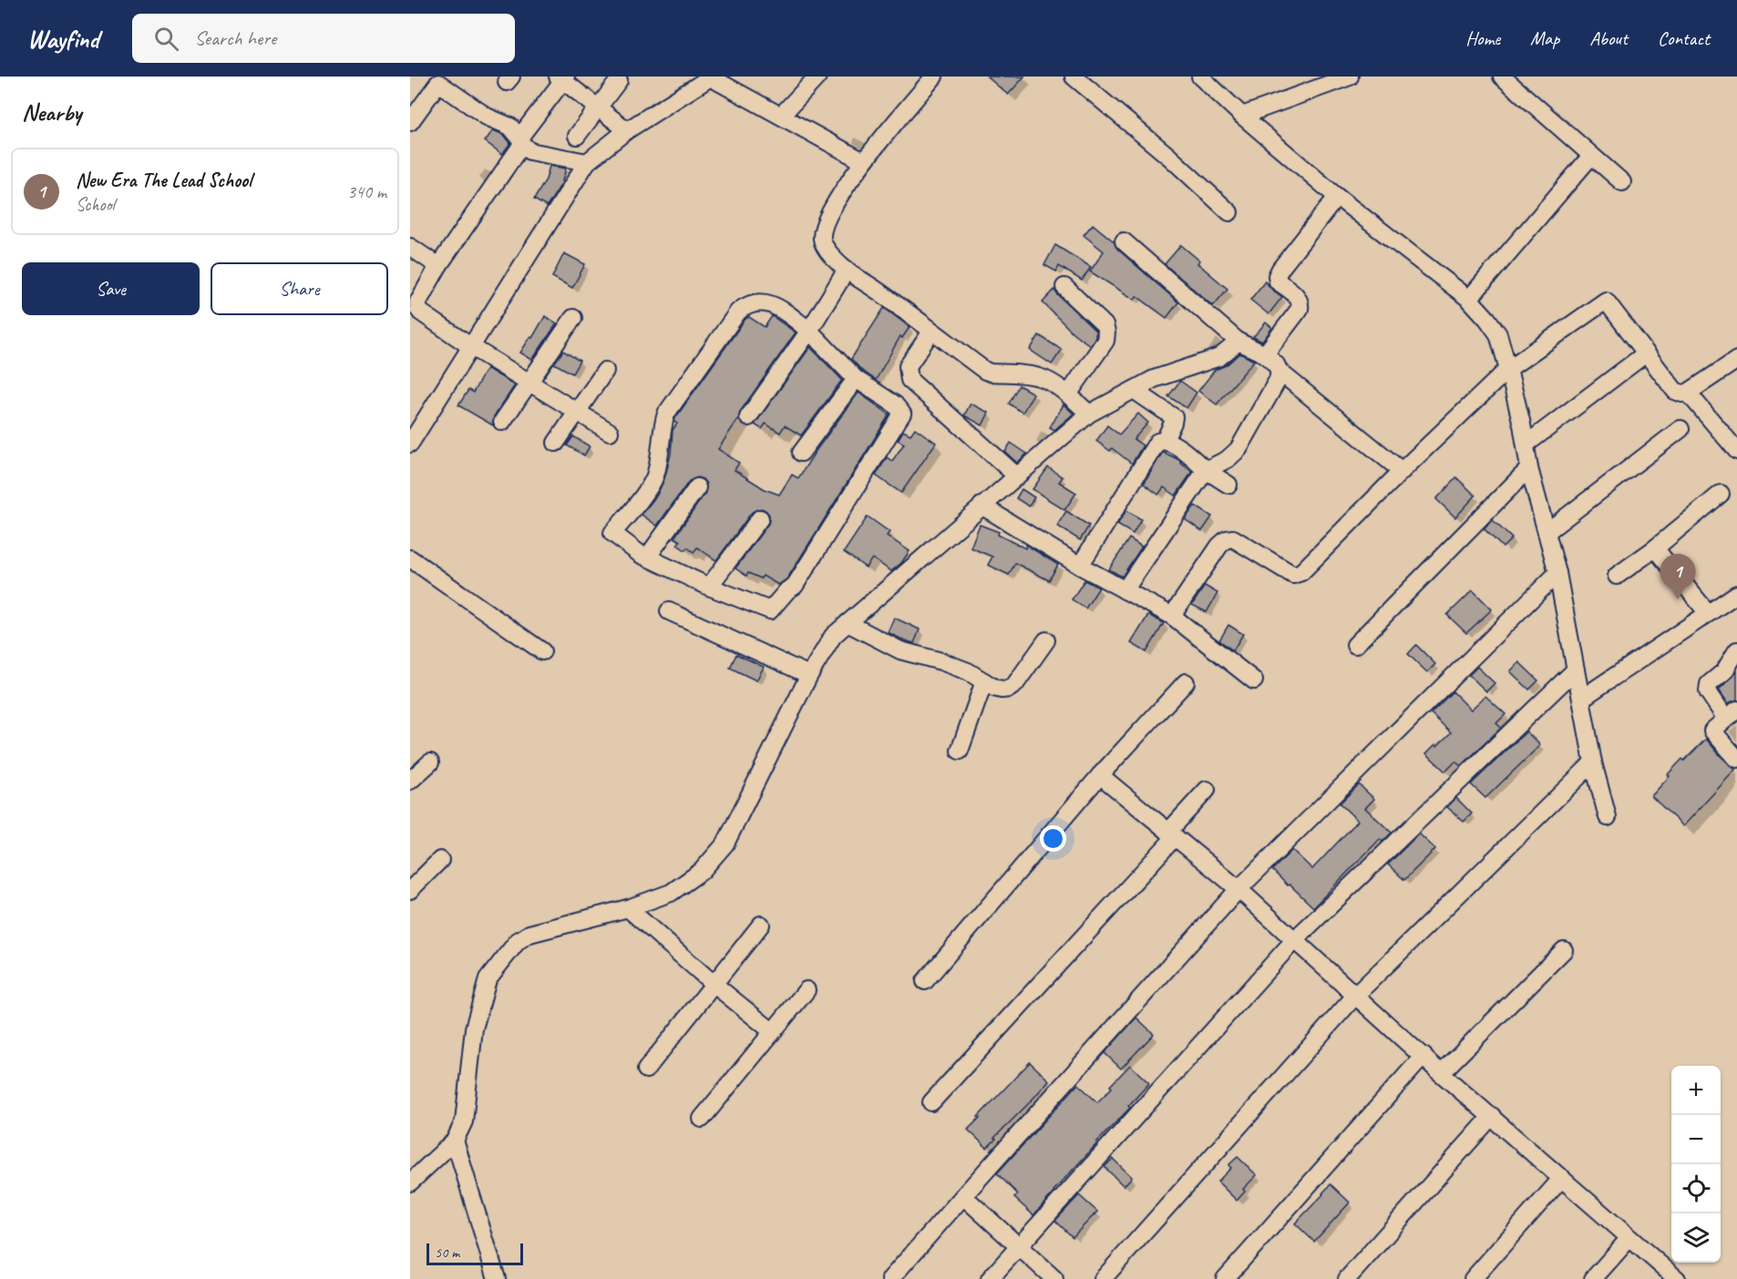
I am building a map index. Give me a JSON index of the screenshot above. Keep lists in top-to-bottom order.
{
  "scale_bar": "50 m",
  "page": {
    "header": "Wayfind",
    "search": "Search here",
    "nav": [
      "Home",
      "Map",
      "About",
      "Contact"
    ],
    "heading": "Nearby",
    "list": [
      {
        "mark": "1",
        "name": "New Era The Lead School",
        "note": "School",
        "value": "340 m"
      }
    ],
    "buttons": ["Save", "Share"],
    "pins": "1",
    "map_buttons": ["+", "−"],
    "scale": "50 m"
  }
}
